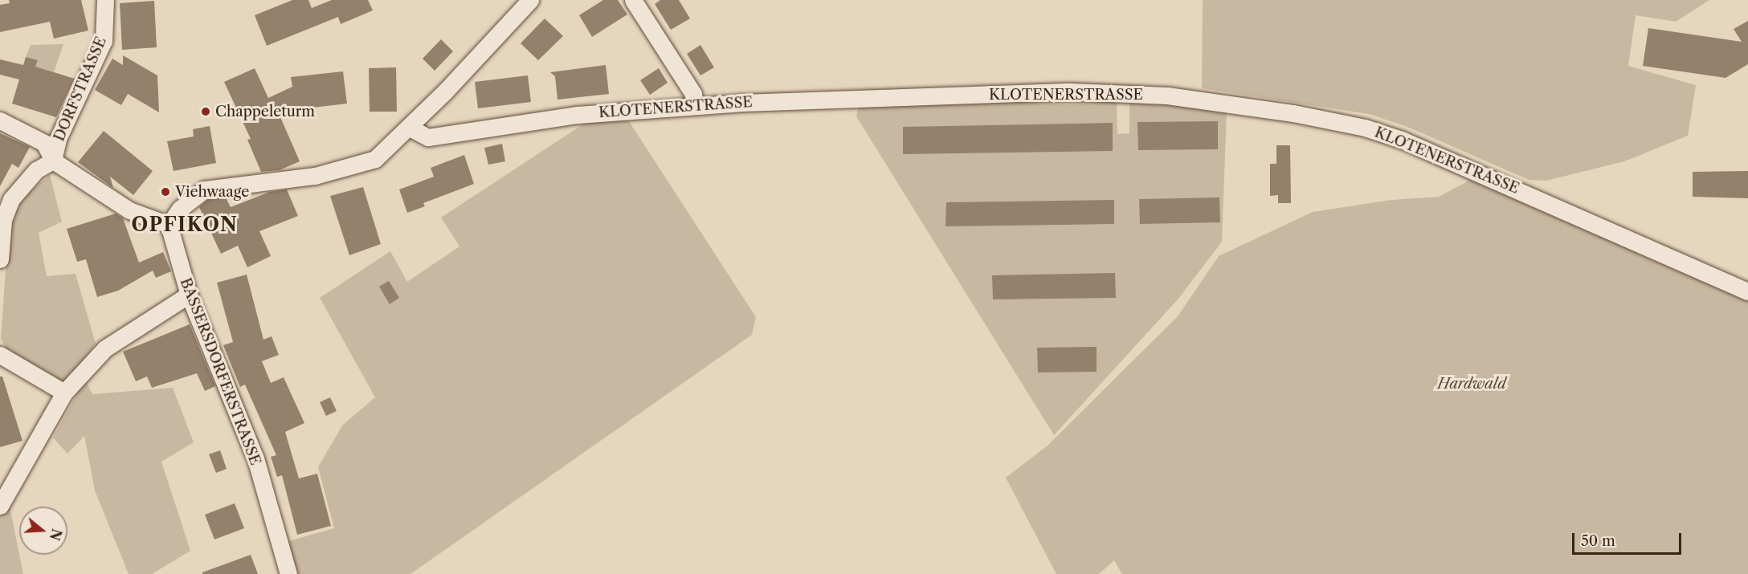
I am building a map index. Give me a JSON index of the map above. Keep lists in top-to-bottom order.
{
  "streets": {
    "street": ["DORFSTRASSE", "KLOTENERSTRASSE", "BASSERSDORFERSTRASSE"]
  },
  "crossings": [
    ["DORFSTRASSE", "BASSERSDORFERSTRASSE"]
  ],
  "districts": ["OPFIKON"],
  "parks": ["Hardwald"],
  "places": ["Chappeleturm", "Viehwaage"],
  "scale_bar": "50 m",
  "north": "right"
}
